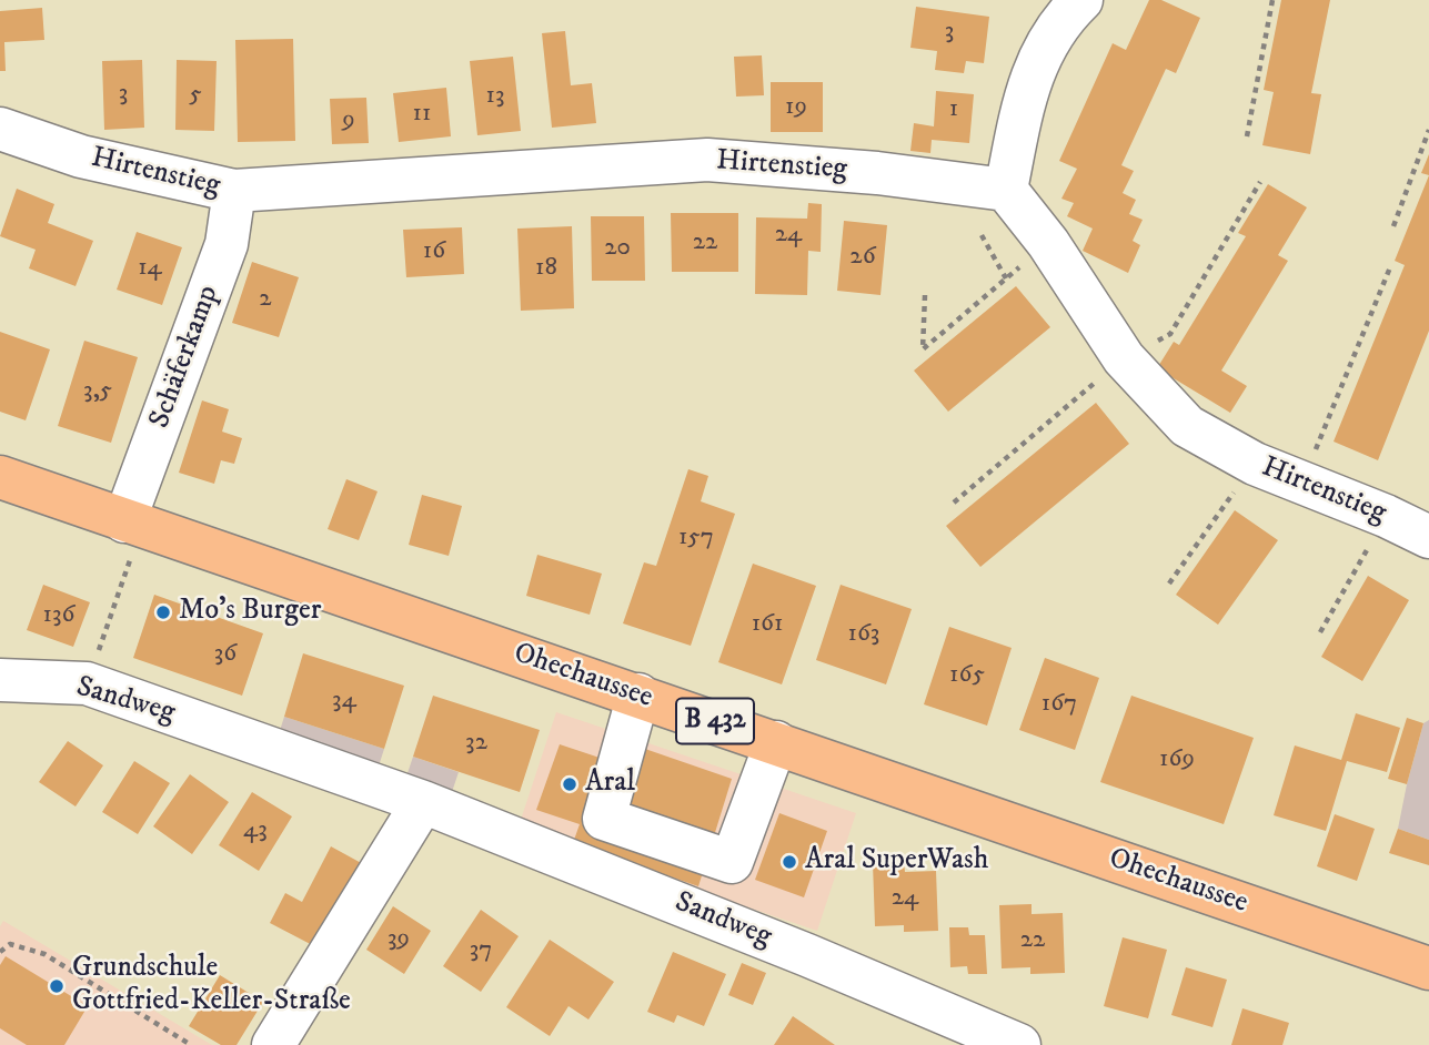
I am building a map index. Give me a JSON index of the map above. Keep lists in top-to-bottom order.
{
  "streets": {
    "main road": ["Ohechaussee", "B 432"],
    "street": ["Hirtenstieg", "Schäferkamp", "Sandweg"]
  },
  "crossings": [
    ["Hirtenstieg", "Schäferkamp"],
    ["Schäferkamp", "Ohechaussee"]
  ],
  "places": [
    "Mo's Burger",
    "Aral",
    "Aral SuperWash",
    "Grundschule Gottfried-Keller-Straße"
  ],
  "house_numbers": [
    "3",
    "3",
    "5",
    "13",
    "19",
    "1",
    "11",
    "9",
    "24",
    "22",
    "20",
    "16",
    "26",
    "14",
    "18",
    "2",
    "3,5",
    "157",
    "136",
    "161",
    "163",
    "36",
    "165",
    "34",
    "167",
    "32",
    "169",
    "43",
    "24",
    "39",
    "22",
    "37"
  ]
}
